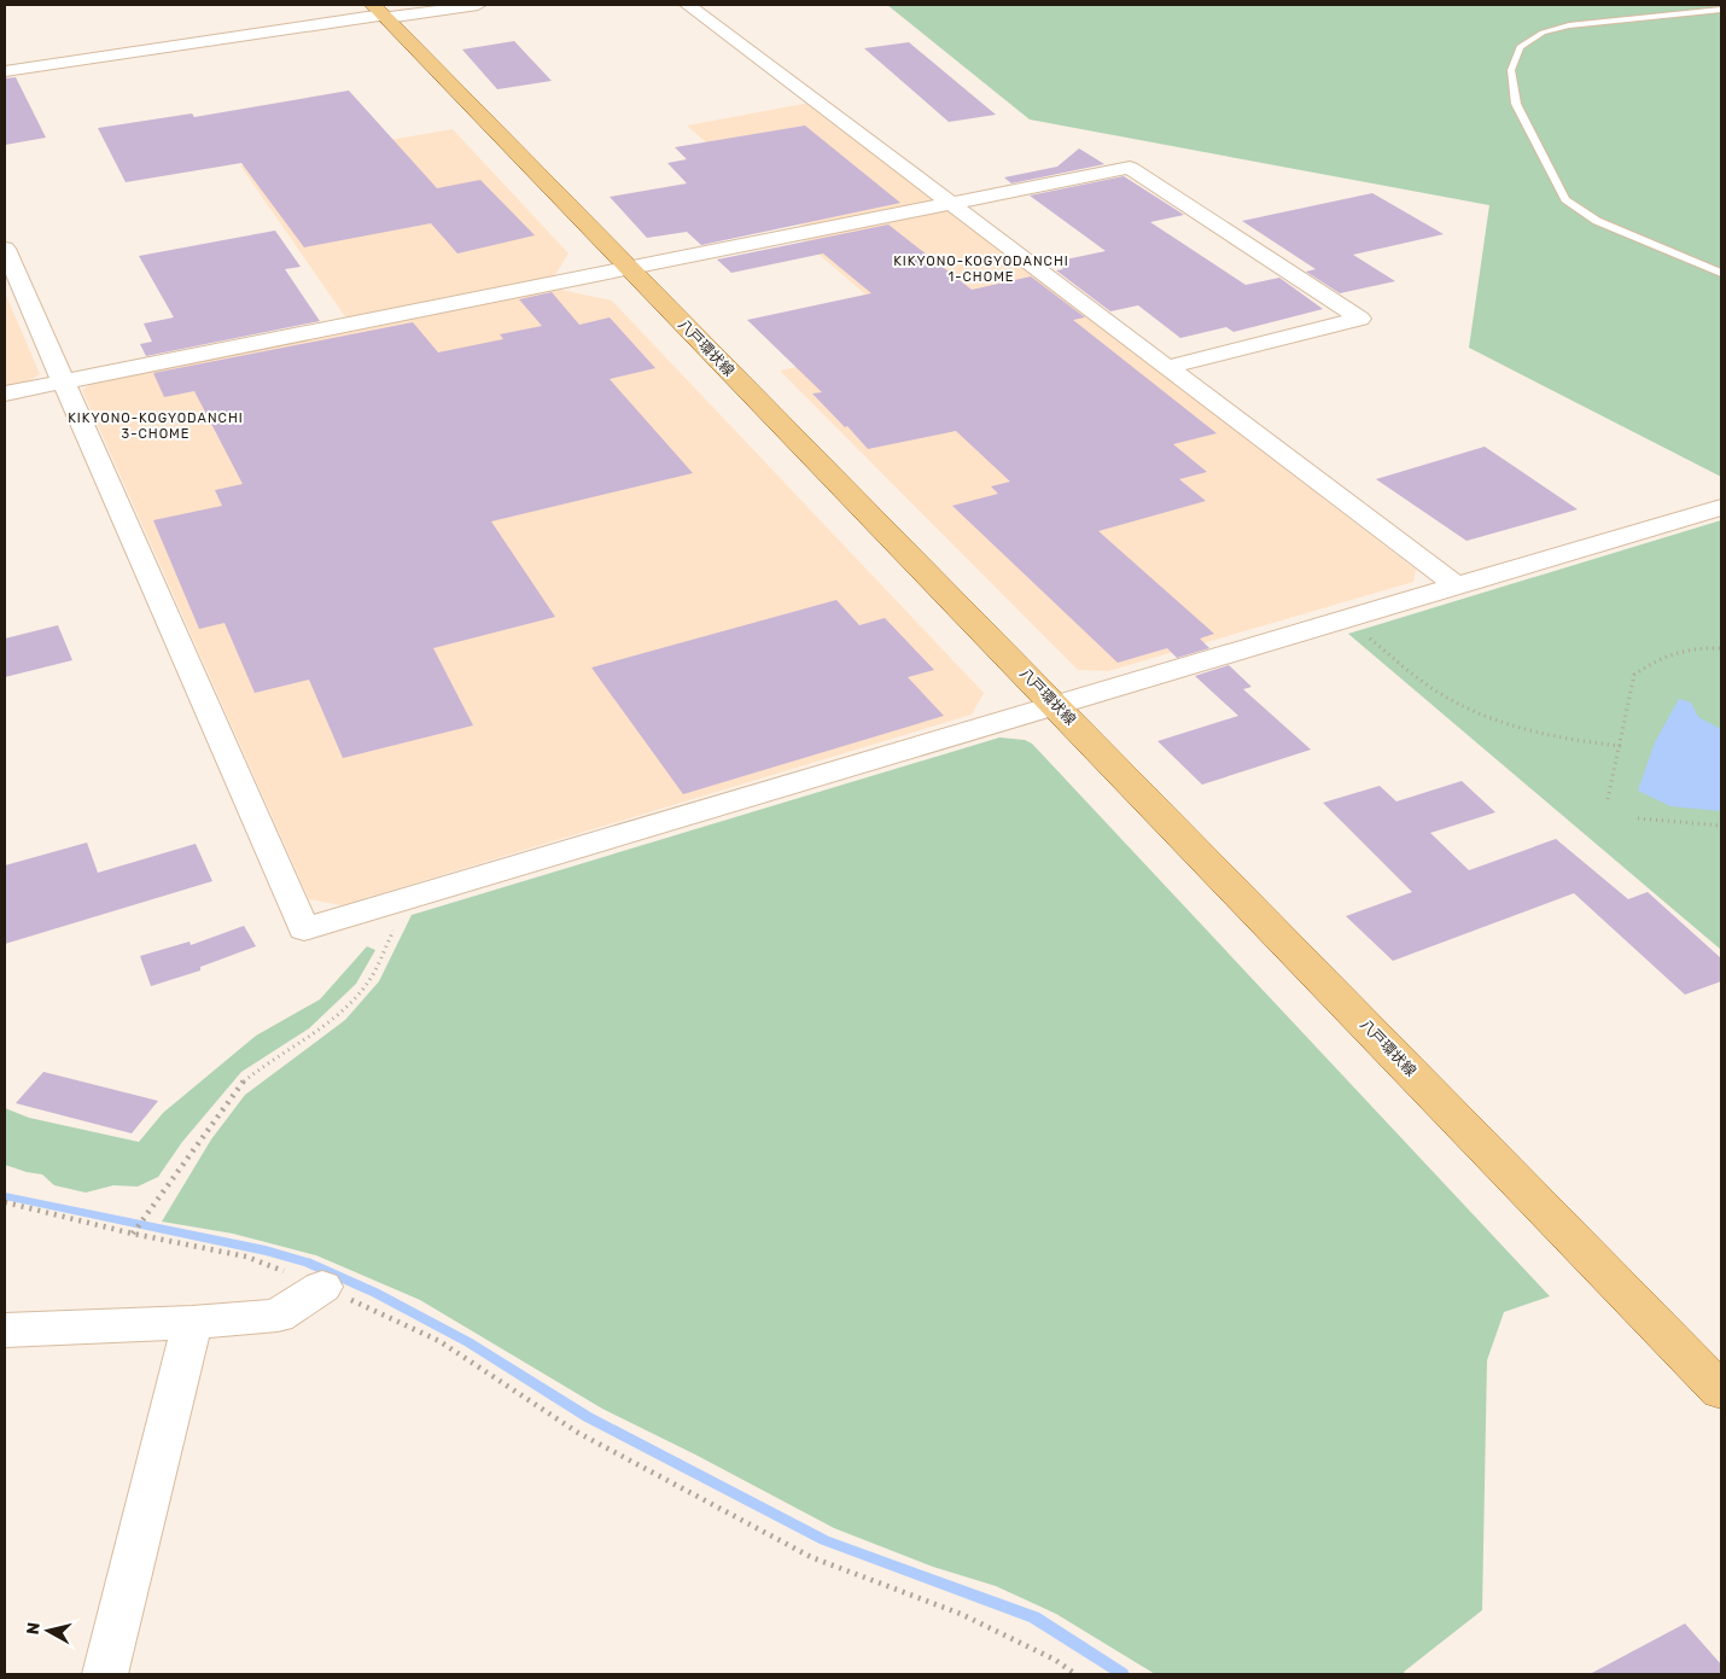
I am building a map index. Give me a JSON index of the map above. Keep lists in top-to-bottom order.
{
  "streets": {
    "main road": ["八戸環状線"]
  },
  "districts": ["KIKYONO-KOGYODANCHI 1-CHOME", "KIKYONO-KOGYODANCHI 3-CHOME"],
  "north": "left"
}
